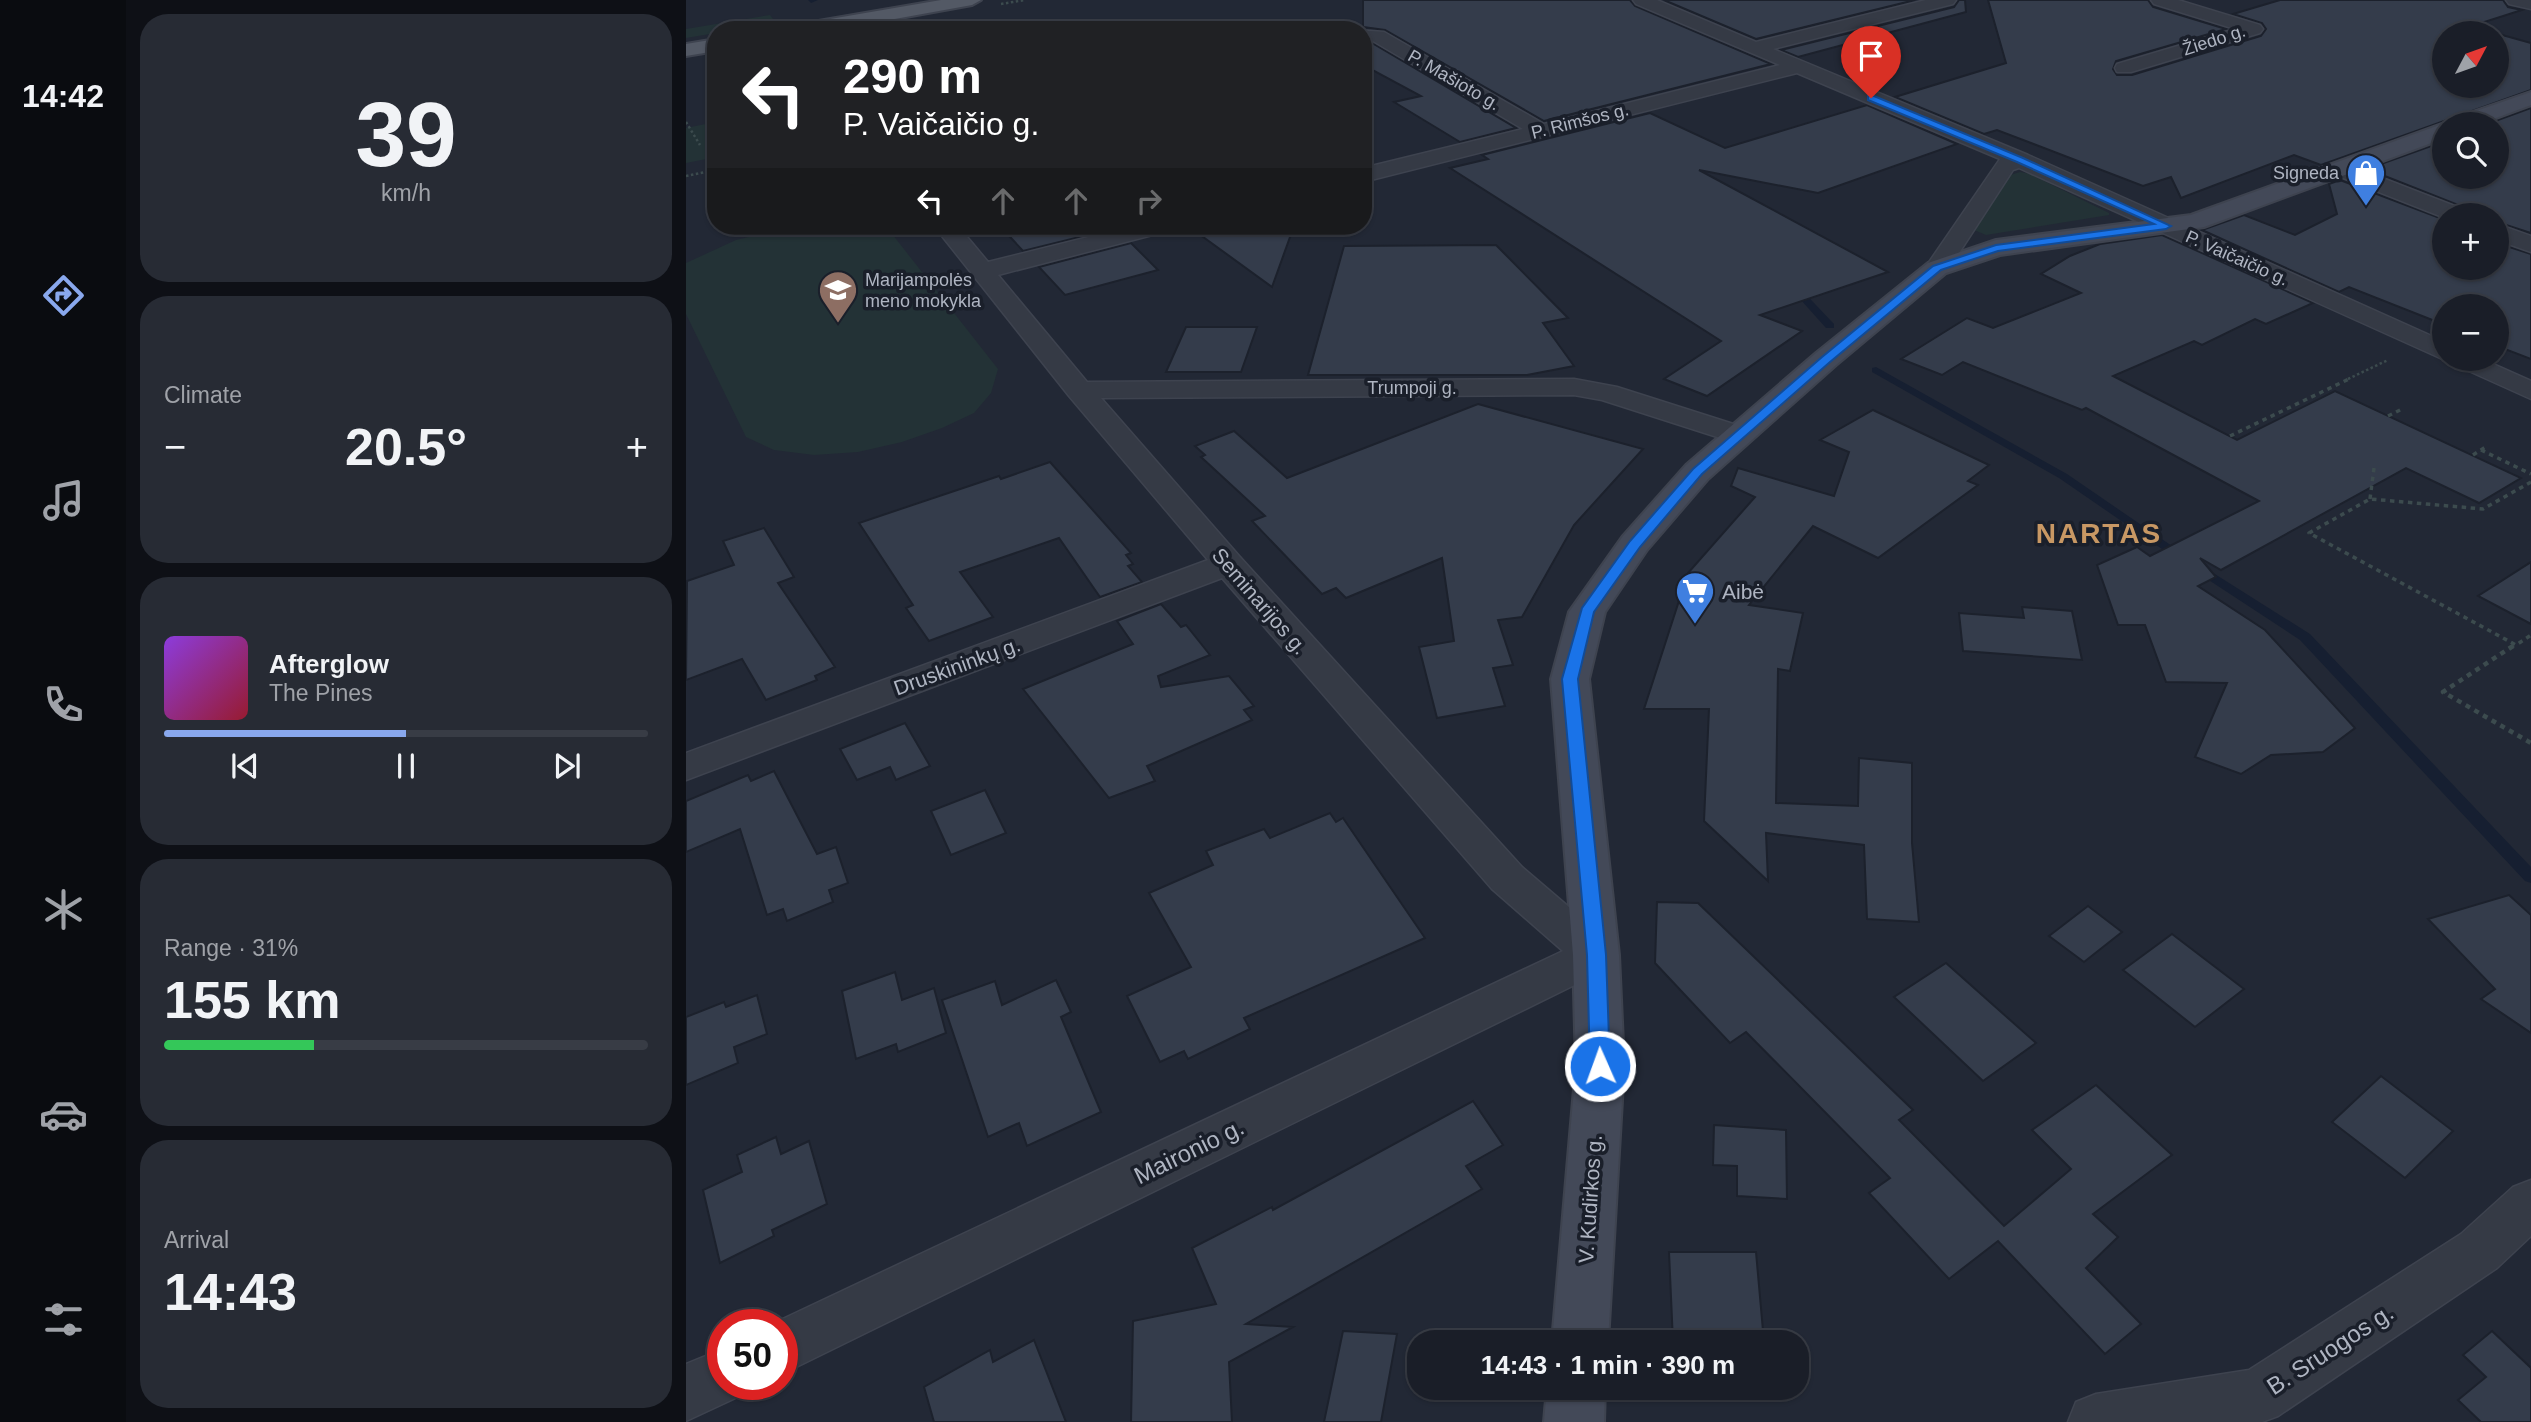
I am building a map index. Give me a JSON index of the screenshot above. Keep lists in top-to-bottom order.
{
  "streets": {
    "main road": ["V. Kudirkos g."],
    "street": [
      "Žiedo g.",
      "P. Mašioto g.",
      "P. Rimšos g.",
      "P. Vaičaičio g.",
      "Trumpoji g.",
      "Seminarijos g.",
      "Druskininkų g.",
      "Maironio g.",
      "B. Sruogos g."
    ]
  },
  "crossings": [
    ["P. Mašioto g.", "P. Rimšos g."],
    ["P. Rimšos g.", "P. Vaičaičio g."],
    ["P. Vaičaičio g.", "V. Kudirkos g."],
    ["Trumpoji g.", "Seminarijos g."],
    ["Trumpoji g.", "V. Kudirkos g."],
    ["Seminarijos g.", "Druskininkų g."],
    ["Seminarijos g.", "Maironio g."],
    ["Seminarijos g.", "V. Kudirkos g."],
    ["Maironio g.", "V. Kudirkos g."]
  ],
  "districts": ["NARTAS"],
  "places": {
    "shop": ["Signeda"],
    "school or university": ["Marijampolės meno mokykla"],
    "supermarket": ["Aibė"]
  },
  "north": "top right",
  "page": {
    "tabs": "14:42",
    "tile": [
      ["39", "km/h"],
      "Climate",
      ["Range · 31%", "155 km"],
      ["Arrival", "14:43"]
    ],
    "map_buttons": ["+", "−"],
    "turn": ["290 m", "P. Vaičaičio g."],
    "heat": ["−", "20.5°", "+"],
    "song": ["Afterglow", "The Pines"],
    "limit": "50",
    "trip": "14:43 · 1 min · 390 m"
  }
}
